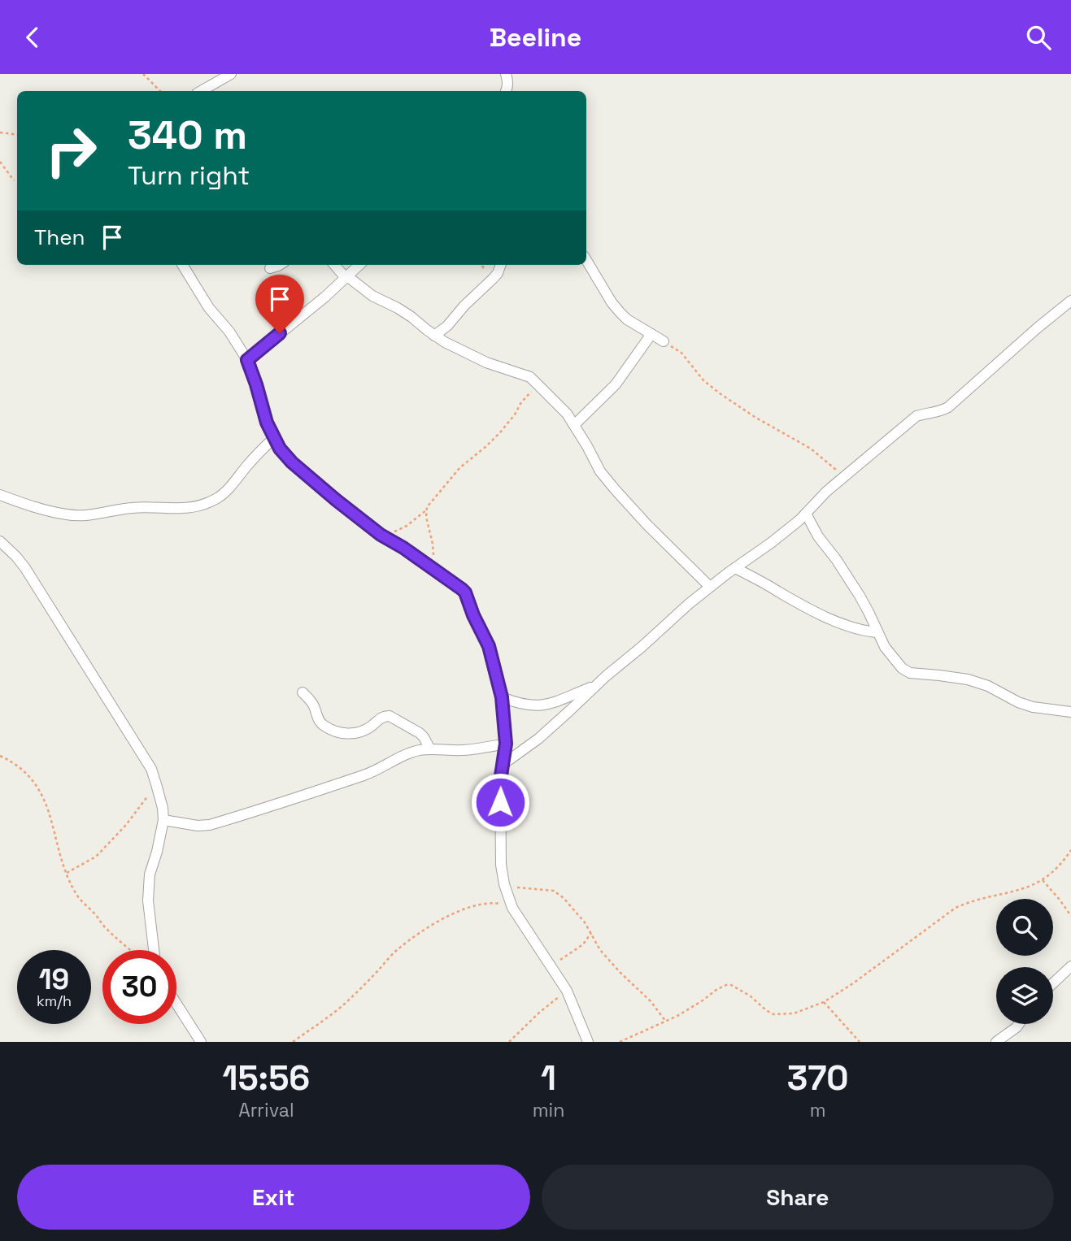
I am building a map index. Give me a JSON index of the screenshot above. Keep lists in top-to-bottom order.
{
  "page": {
    "header": "Beeline",
    "turn": ["340 m", "Turn right"],
    "then": "Then",
    "speed": "19 km/h",
    "limit": "30",
    "eta": [
      "15:56",
      "Arrival",
      "1",
      "min",
      "370",
      "m"
    ],
    "buttons": ["Exit", "Share"]
  }
}
